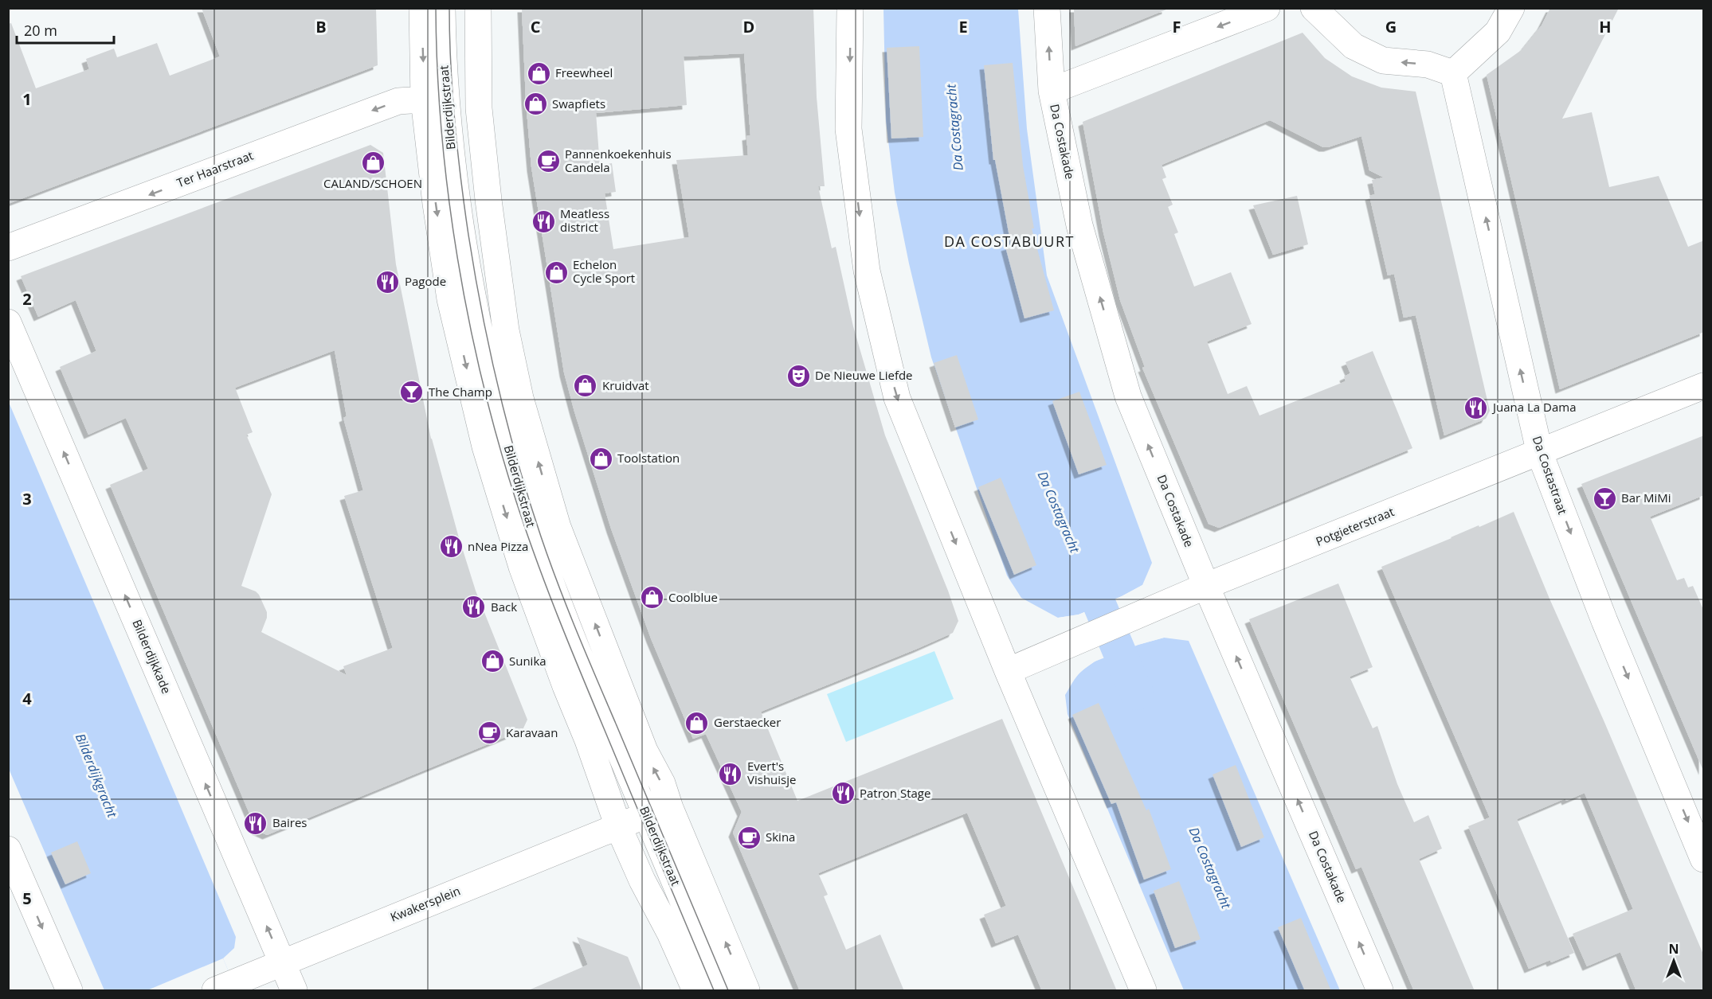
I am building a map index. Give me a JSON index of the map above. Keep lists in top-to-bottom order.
{
  "streets": {
    "street": [
      "Bilderdijkstraat",
      "Da Costakade",
      "Ter Haarstraat",
      "Da Costastraat",
      "Potgieterstraat",
      "Bilderdijkkade",
      "Kwakersplein"
    ]
  },
  "crossings": [
    ["Bilderdijkstraat", "Ter Haarstraat"],
    ["Bilderdijkstraat", "Kwakersplein"],
    ["Da Costakade", "Potgieterstraat"],
    ["Da Costastraat", "Potgieterstraat"],
    ["Bilderdijkkade", "Kwakersplein"]
  ],
  "one_way": ["Ter Haarstraat", "Bilderdijkkade"],
  "districts": ["DA COSTABUURT"],
  "water": ["Da Costagracht", "Bilderdijkgracht"],
  "places": {
    "shop": [
      "Freewheel",
      "Swapfiets",
      "CALAND/SCHOEN",
      "Echelon Cycle Sport",
      "Kruidvat",
      "Toolstation",
      "Coolblue",
      "Sunika",
      "Gerstaecker"
    ],
    "cafe": ["Pannenkoekenhuis Candela", "Karavaan", "Skina"],
    "restaurant": [
      "Meatless district",
      "Pagode",
      "Juana La Dama",
      "nNea Pizza",
      "Back",
      "Evert's Vishuisje",
      "Patron Stage",
      "Baires"
    ],
    "theatre": ["De Nieuwe Liefde"],
    "bar": ["The Champ", "Bar MiMi"]
  },
  "scale_bar": "20 m",
  "north": "top",
  "grid": {
    "columns": [
      "B",
      "C",
      "D",
      "E",
      "F",
      "G",
      "H"
    ],
    "rows": [
      "1",
      "2",
      "3",
      "4",
      "5"
    ]
  }
}
